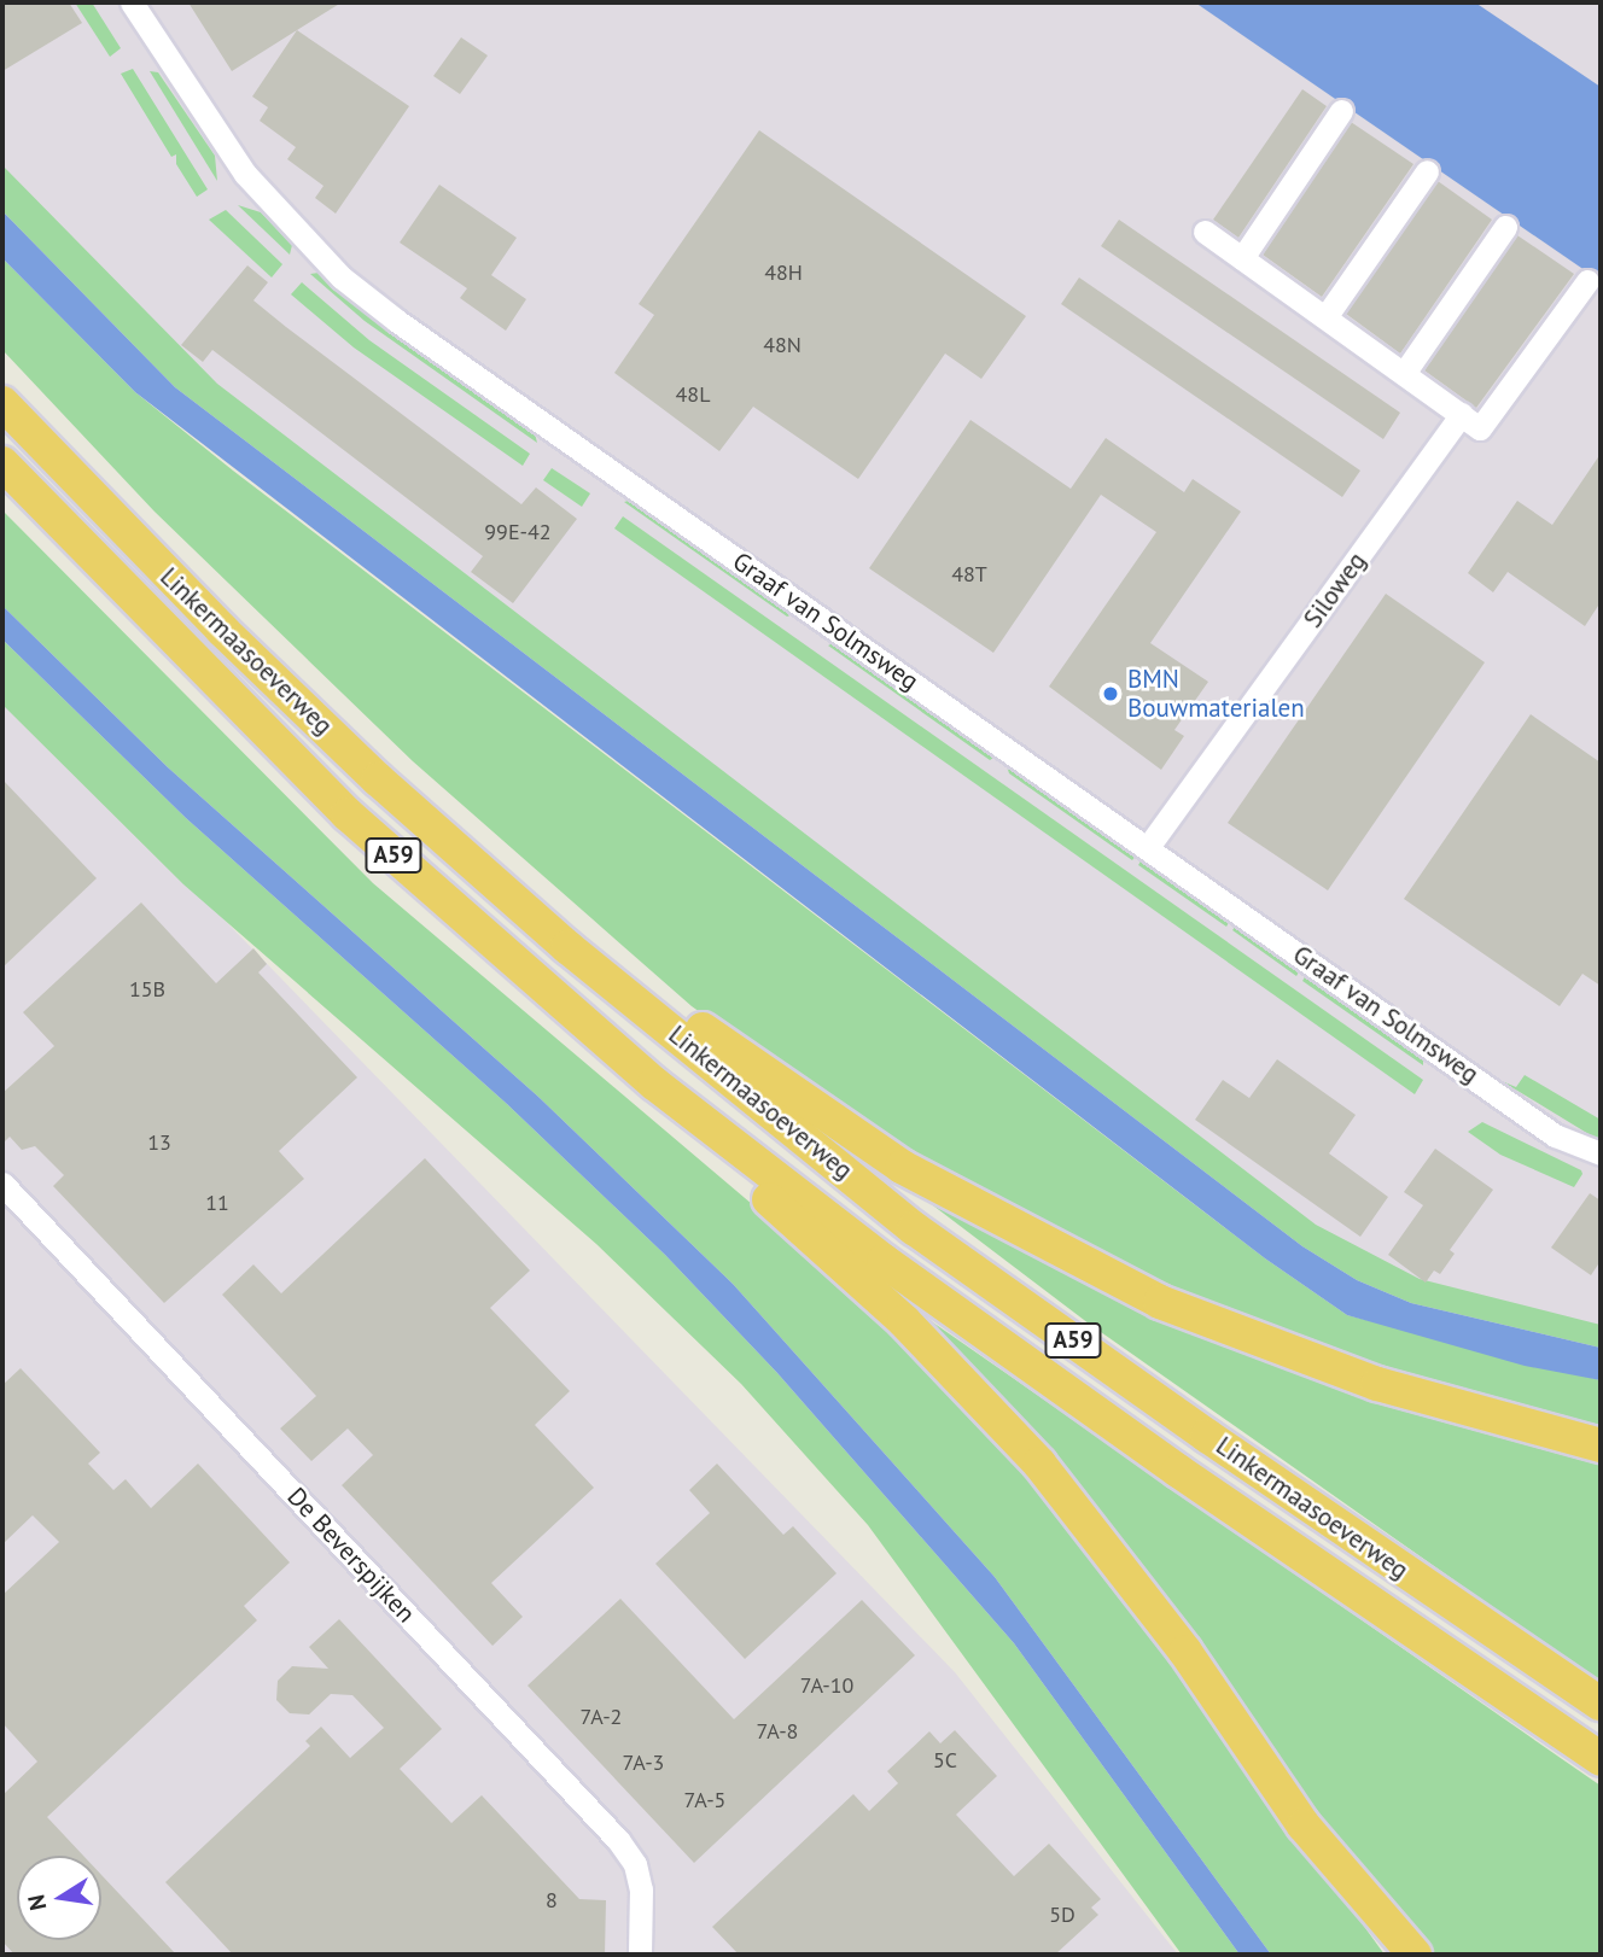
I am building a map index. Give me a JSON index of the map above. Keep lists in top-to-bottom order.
{
  "streets": {
    "highway": ["Linkermaasoeverweg", "A59"],
    "street": ["Siloweg", "Graaf van Solmsweg", "De Beverspijken"]
  },
  "crossings": [
    ["Siloweg", "Graaf van Solmsweg"],
    ["Linkermaasoeverweg", "A59"]
  ],
  "places": ["BMN Bouwmaterialen"],
  "house_numbers": [
    "48H",
    "48N",
    "48L",
    "99E-42",
    "48T",
    "15B",
    "13",
    "11",
    "7A-10",
    "7A-2",
    "7A-8",
    "5C",
    "7A-3",
    "7A-5",
    "8",
    "5D"
  ],
  "north": "left"
}
